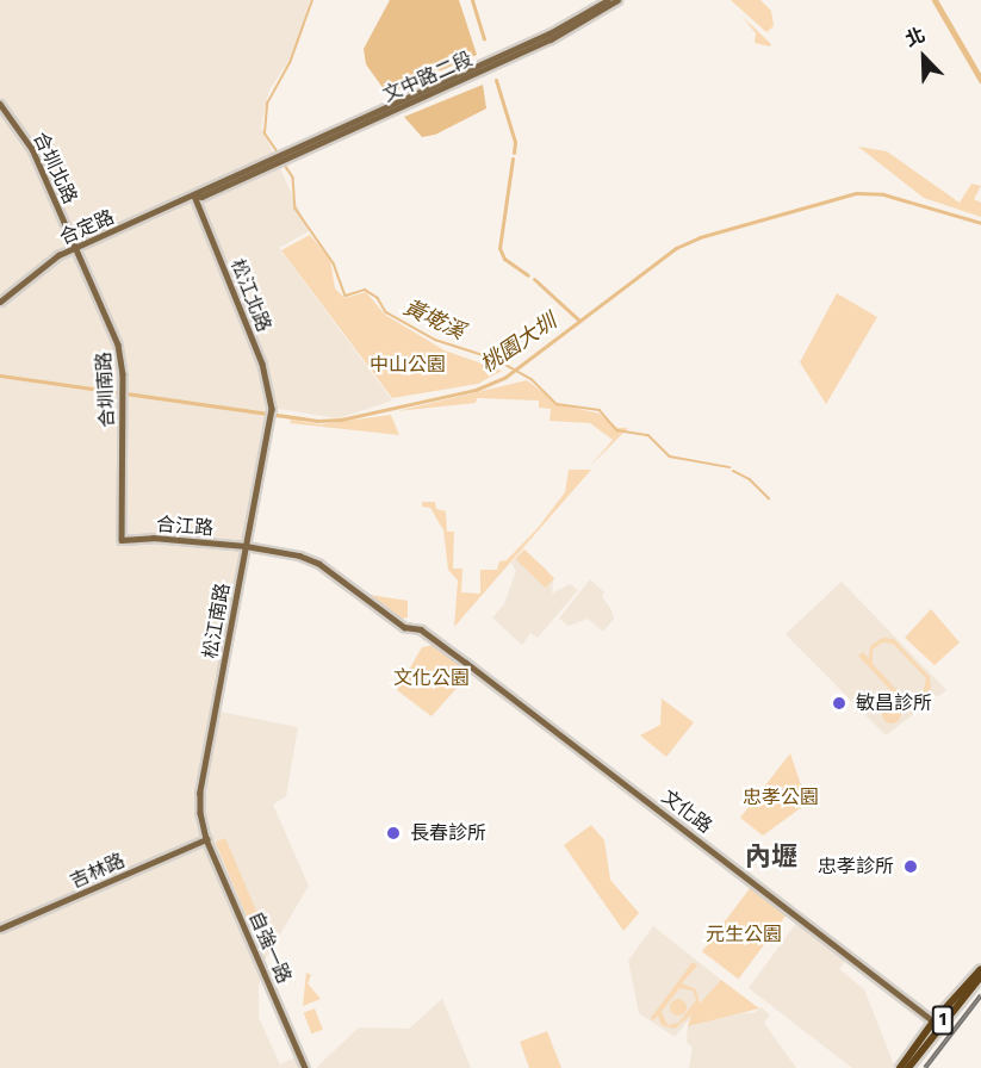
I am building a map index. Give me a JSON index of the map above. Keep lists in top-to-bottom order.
{
  "streets": {
    "main road": ["1"],
    "street": [
      "文中路二段",
      "合圳北路",
      "合定路",
      "松江北路",
      "合圳南路",
      "合江路",
      "松江南路",
      "文化路",
      "吉林路",
      "自強一路"
    ]
  },
  "crossings": [
    ["文中路二段", "合定路"],
    ["合圳北路", "合定路"],
    ["合圳北路", "合圳南路"],
    ["合定路", "松江北路"],
    ["合定路", "合圳南路"],
    ["松江北路", "松江南路"],
    ["合圳南路", "合江路"],
    ["合江路", "松江南路"],
    ["合江路", "文化路"],
    ["松江南路", "吉林路"],
    ["松江南路", "自強一路"],
    ["文化路", "1"],
    ["吉林路", "自強一路"]
  ],
  "districts": ["內壢"],
  "water": ["黃墘溪", "桃園大圳"],
  "parks": [
    "中山公園",
    "文化公園",
    "忠孝公園",
    "元生公園"
  ],
  "places": ["敏昌診所", "長春診所", "忠孝診所"],
  "north": "top left"
}
